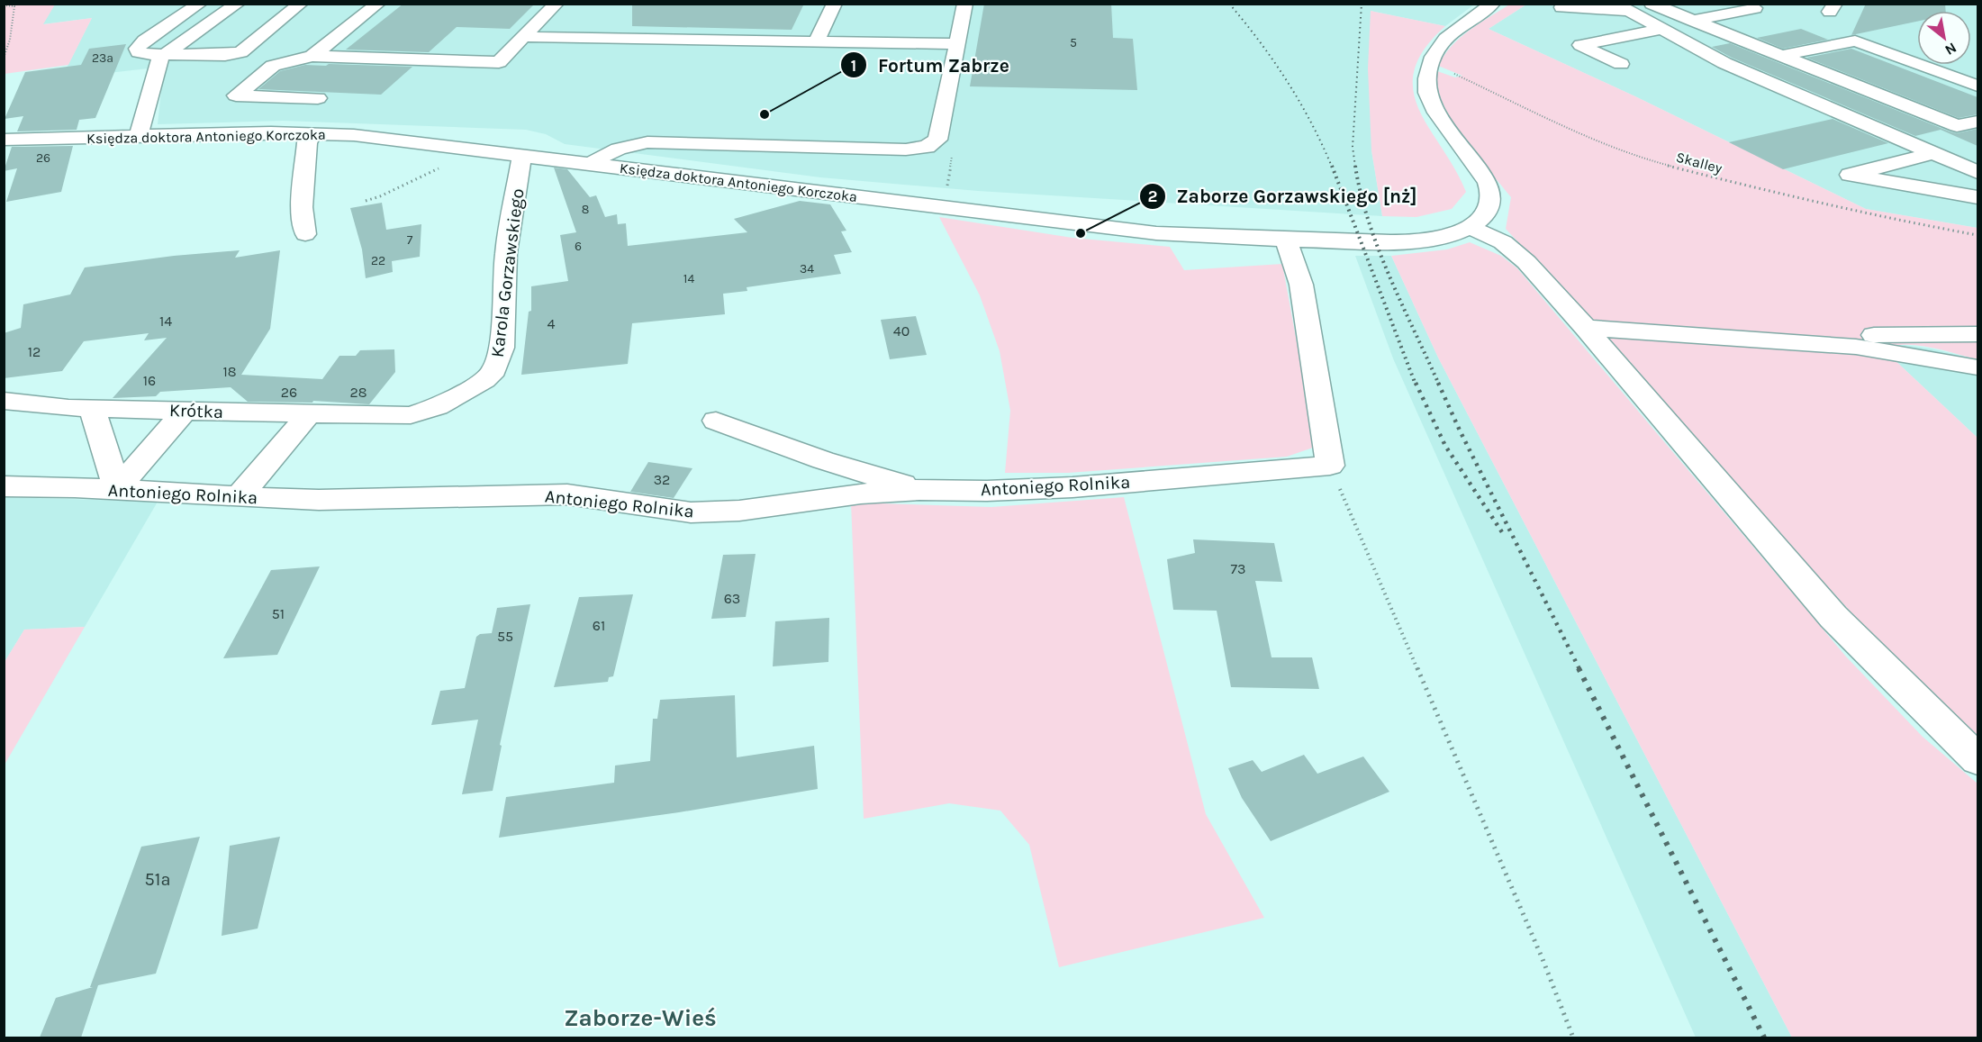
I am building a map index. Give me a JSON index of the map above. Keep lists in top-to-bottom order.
{
  "streets": {
    "street": [
      "Księdza doktora Antoniego Korczoka",
      "Karola Gorzawskiego",
      "Krótka",
      "Antoniego Rolnika"
    ],
    "path": ["Skalley"]
  },
  "crossings": [
    ["Księdza doktora Antoniego Korczoka", "Karola Gorzawskiego"],
    ["Karola Gorzawskiego", "Krótka"]
  ],
  "districts": ["Zaborze-Wieś"],
  "places": ["Fortum Zabrze", "Zaborze Gorzawskiego [nż]"],
  "house_numbers": [
    "5",
    "23a",
    "26",
    "8",
    "7",
    "6",
    "22",
    "34",
    "14",
    "14",
    "4",
    "40",
    "12",
    "18",
    "16",
    "26",
    "28",
    "32",
    "73",
    "63",
    "51",
    "61",
    "55",
    "51a"
  ],
  "north": "bottom right"
}
